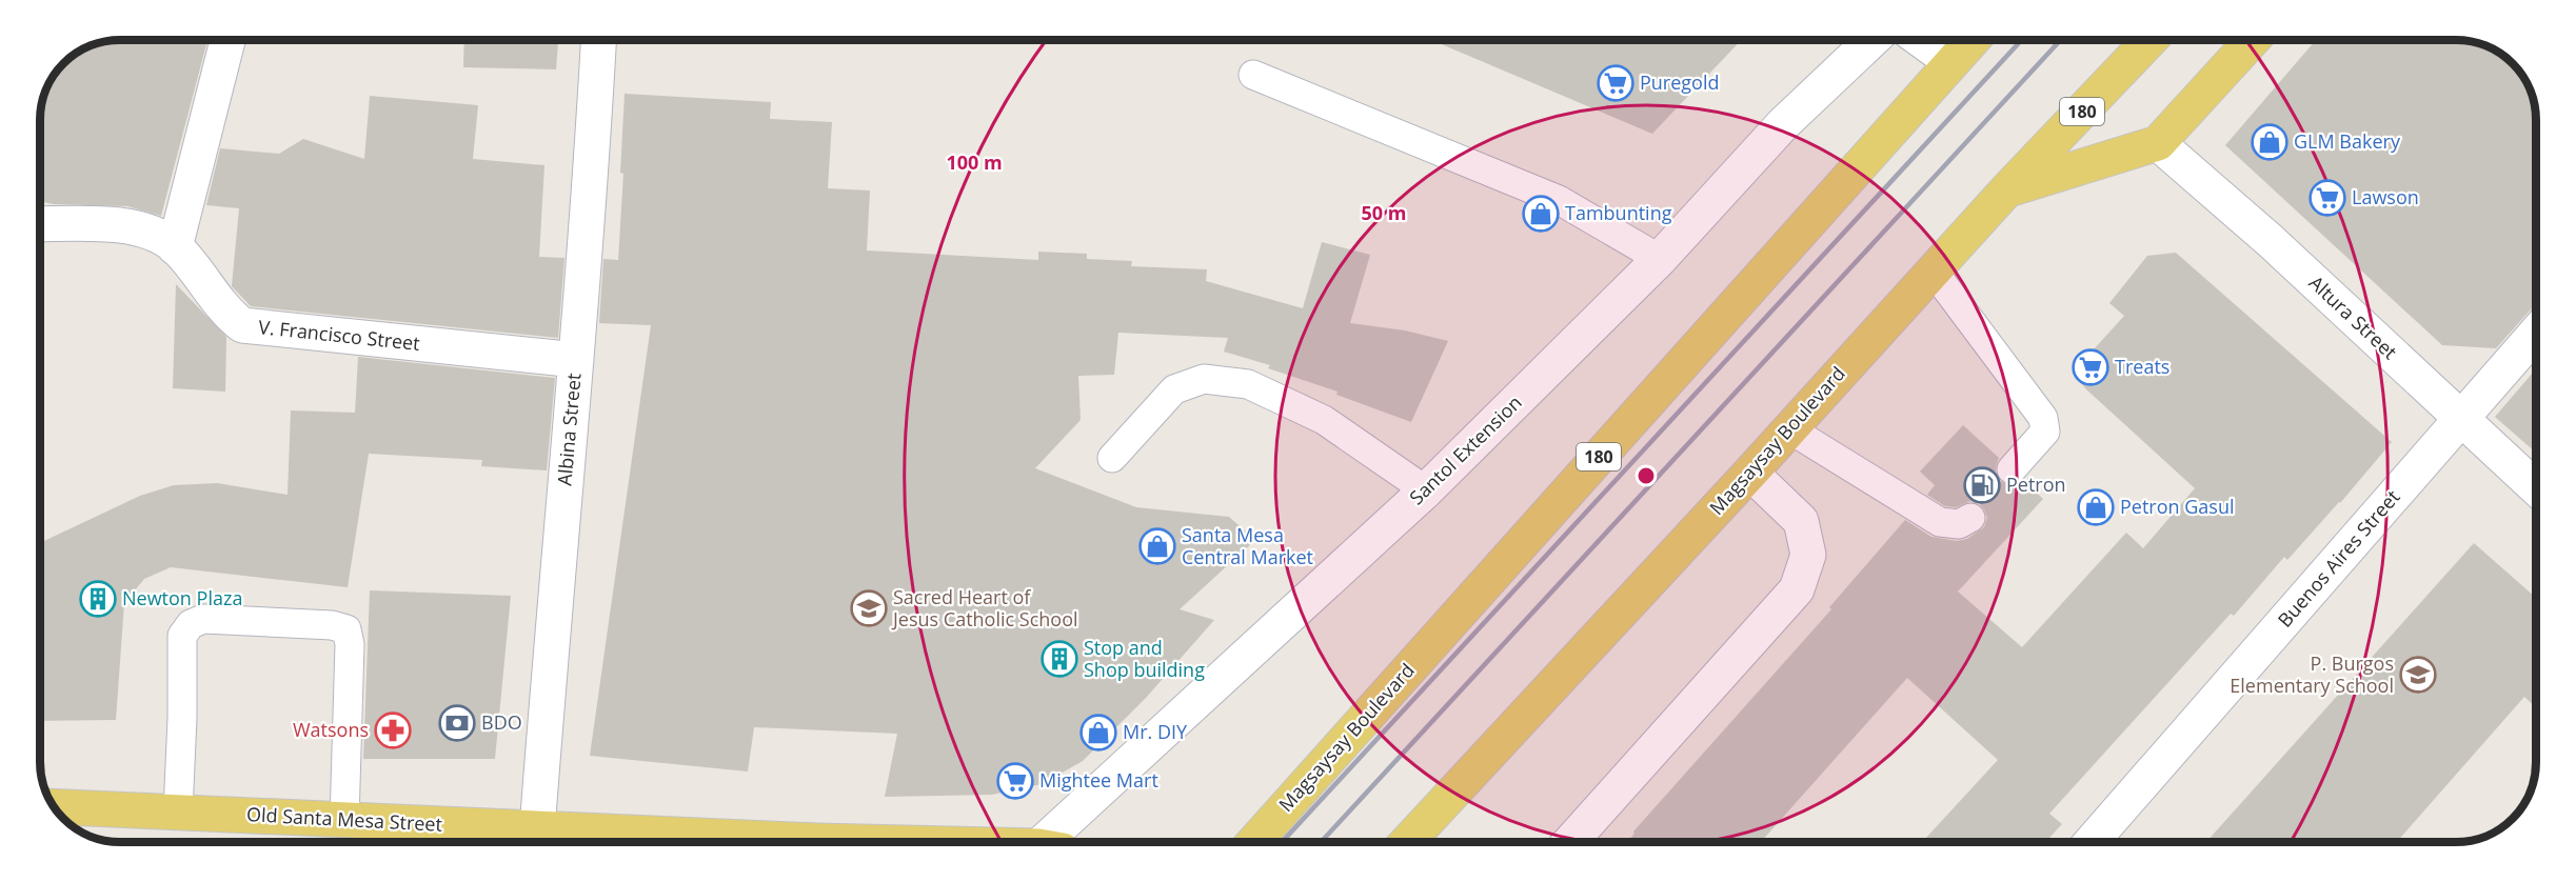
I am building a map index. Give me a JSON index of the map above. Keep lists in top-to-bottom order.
{
  "streets": {
    "main road": ["180", "Magsaysay Boulevard", "Old Santa Mesa Street"],
    "street": [
      "Altura Street",
      "V. Francisco Street",
      "Albina Street",
      "Santol Extension",
      "Buenos Aires Street"
    ]
  },
  "crossings": [
    ["Altura Street", "Buenos Aires Street"],
    ["V. Francisco Street", "Albina Street"],
    ["Albina Street", "Old Santa Mesa Street"]
  ],
  "places": {
    "supermarket": [
      "Puregold",
      "Lawson",
      "Treats",
      "Mightee Mart"
    ],
    "shop": [
      "GLM Bakery",
      "Tambunting",
      "Petron Gasul",
      "Santa Mesa Central Market",
      "Mr. DIY"
    ],
    "fuel station": ["Petron"],
    "building": ["Newton Plaza", "Stop and Shop building"],
    "school or university": ["Sacred Heart of Jesus Catholic School", "P. Burgos Elementary School"],
    "bank": ["BDO"],
    "pharmacy": ["Watsons"]
  },
  "rings": ["100 m", "50 m"]
}
